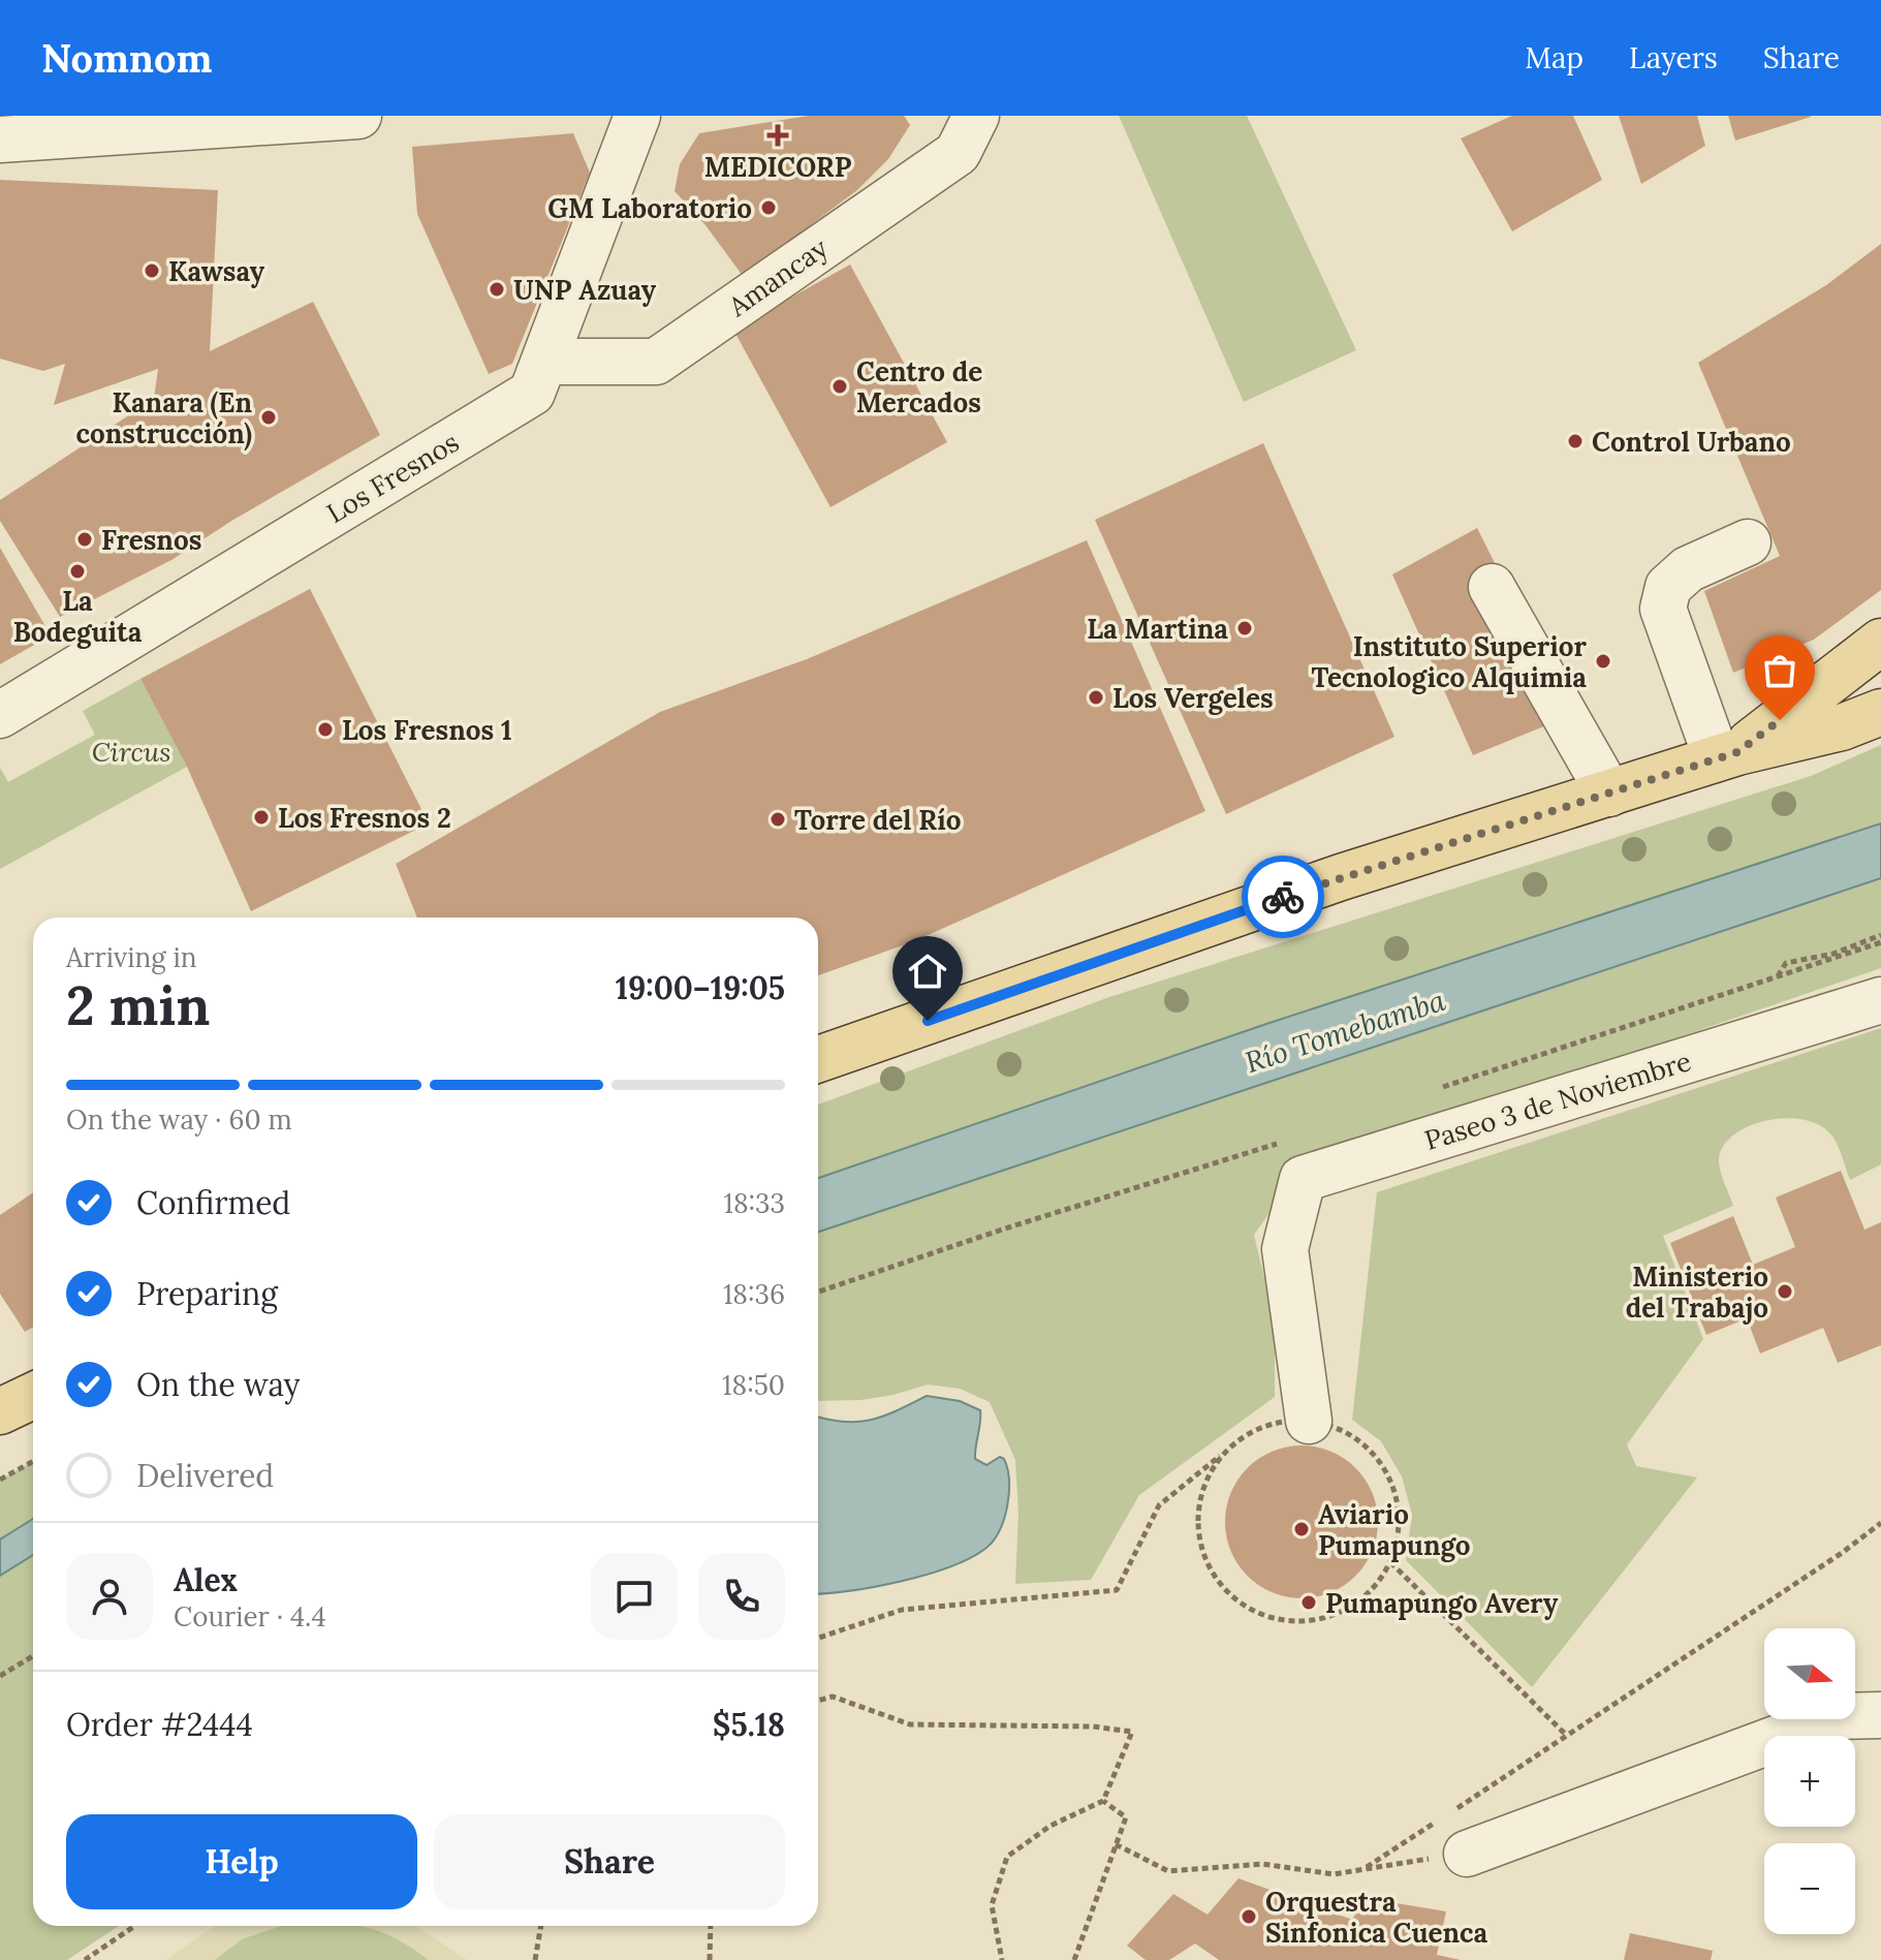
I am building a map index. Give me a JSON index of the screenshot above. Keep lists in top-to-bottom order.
{
  "streets": {
    "street": ["Amancay", "Los Fresnos", "Paseo 3 de Noviembre"]
  },
  "crossings": [
    ["Amancay", "Los Fresnos"]
  ],
  "water": ["Río Tomebamba"],
  "parks": ["Circus"],
  "places": {
    "health": ["MEDICORP"],
    "other": [
      "GM Laboratorio",
      "Kawsay",
      "UNP Azuay",
      "Centro de Mercados",
      "Kanara (En construcción)",
      "Control Urbano",
      "Fresnos",
      "La Bodeguita",
      "La Martina",
      "Instituto Superior Tecnologico Alquimia",
      "Los Vergeles",
      "Los Fresnos 1",
      "Los Fresnos 2",
      "Torre del Río",
      "Ministerio del Trabajo",
      "Aviario Pumapungo",
      "Pumapungo Avery",
      "Orquestra Sinfonica Cuenca"
    ]
  },
  "north": "right",
  "page": {
    "header": "Nomnom",
    "nav": ["Map", "Layers", "Share"],
    "heading": ["2 min", "Arriving in", "19:00–19:05"],
    "panel": [
      "Alex",
      "Courier · 4.4",
      "Order #2444",
      "$5.18"
    ],
    "bar": "On the way · 60 m",
    "list": [
      ["Confirmed", "18:33"],
      ["Preparing", "18:36"],
      ["On the way", "18:50"],
      "Delivered"
    ],
    "map_buttons": ["+", "−"],
    "buttons": ["Help", "Share"]
  }
}
